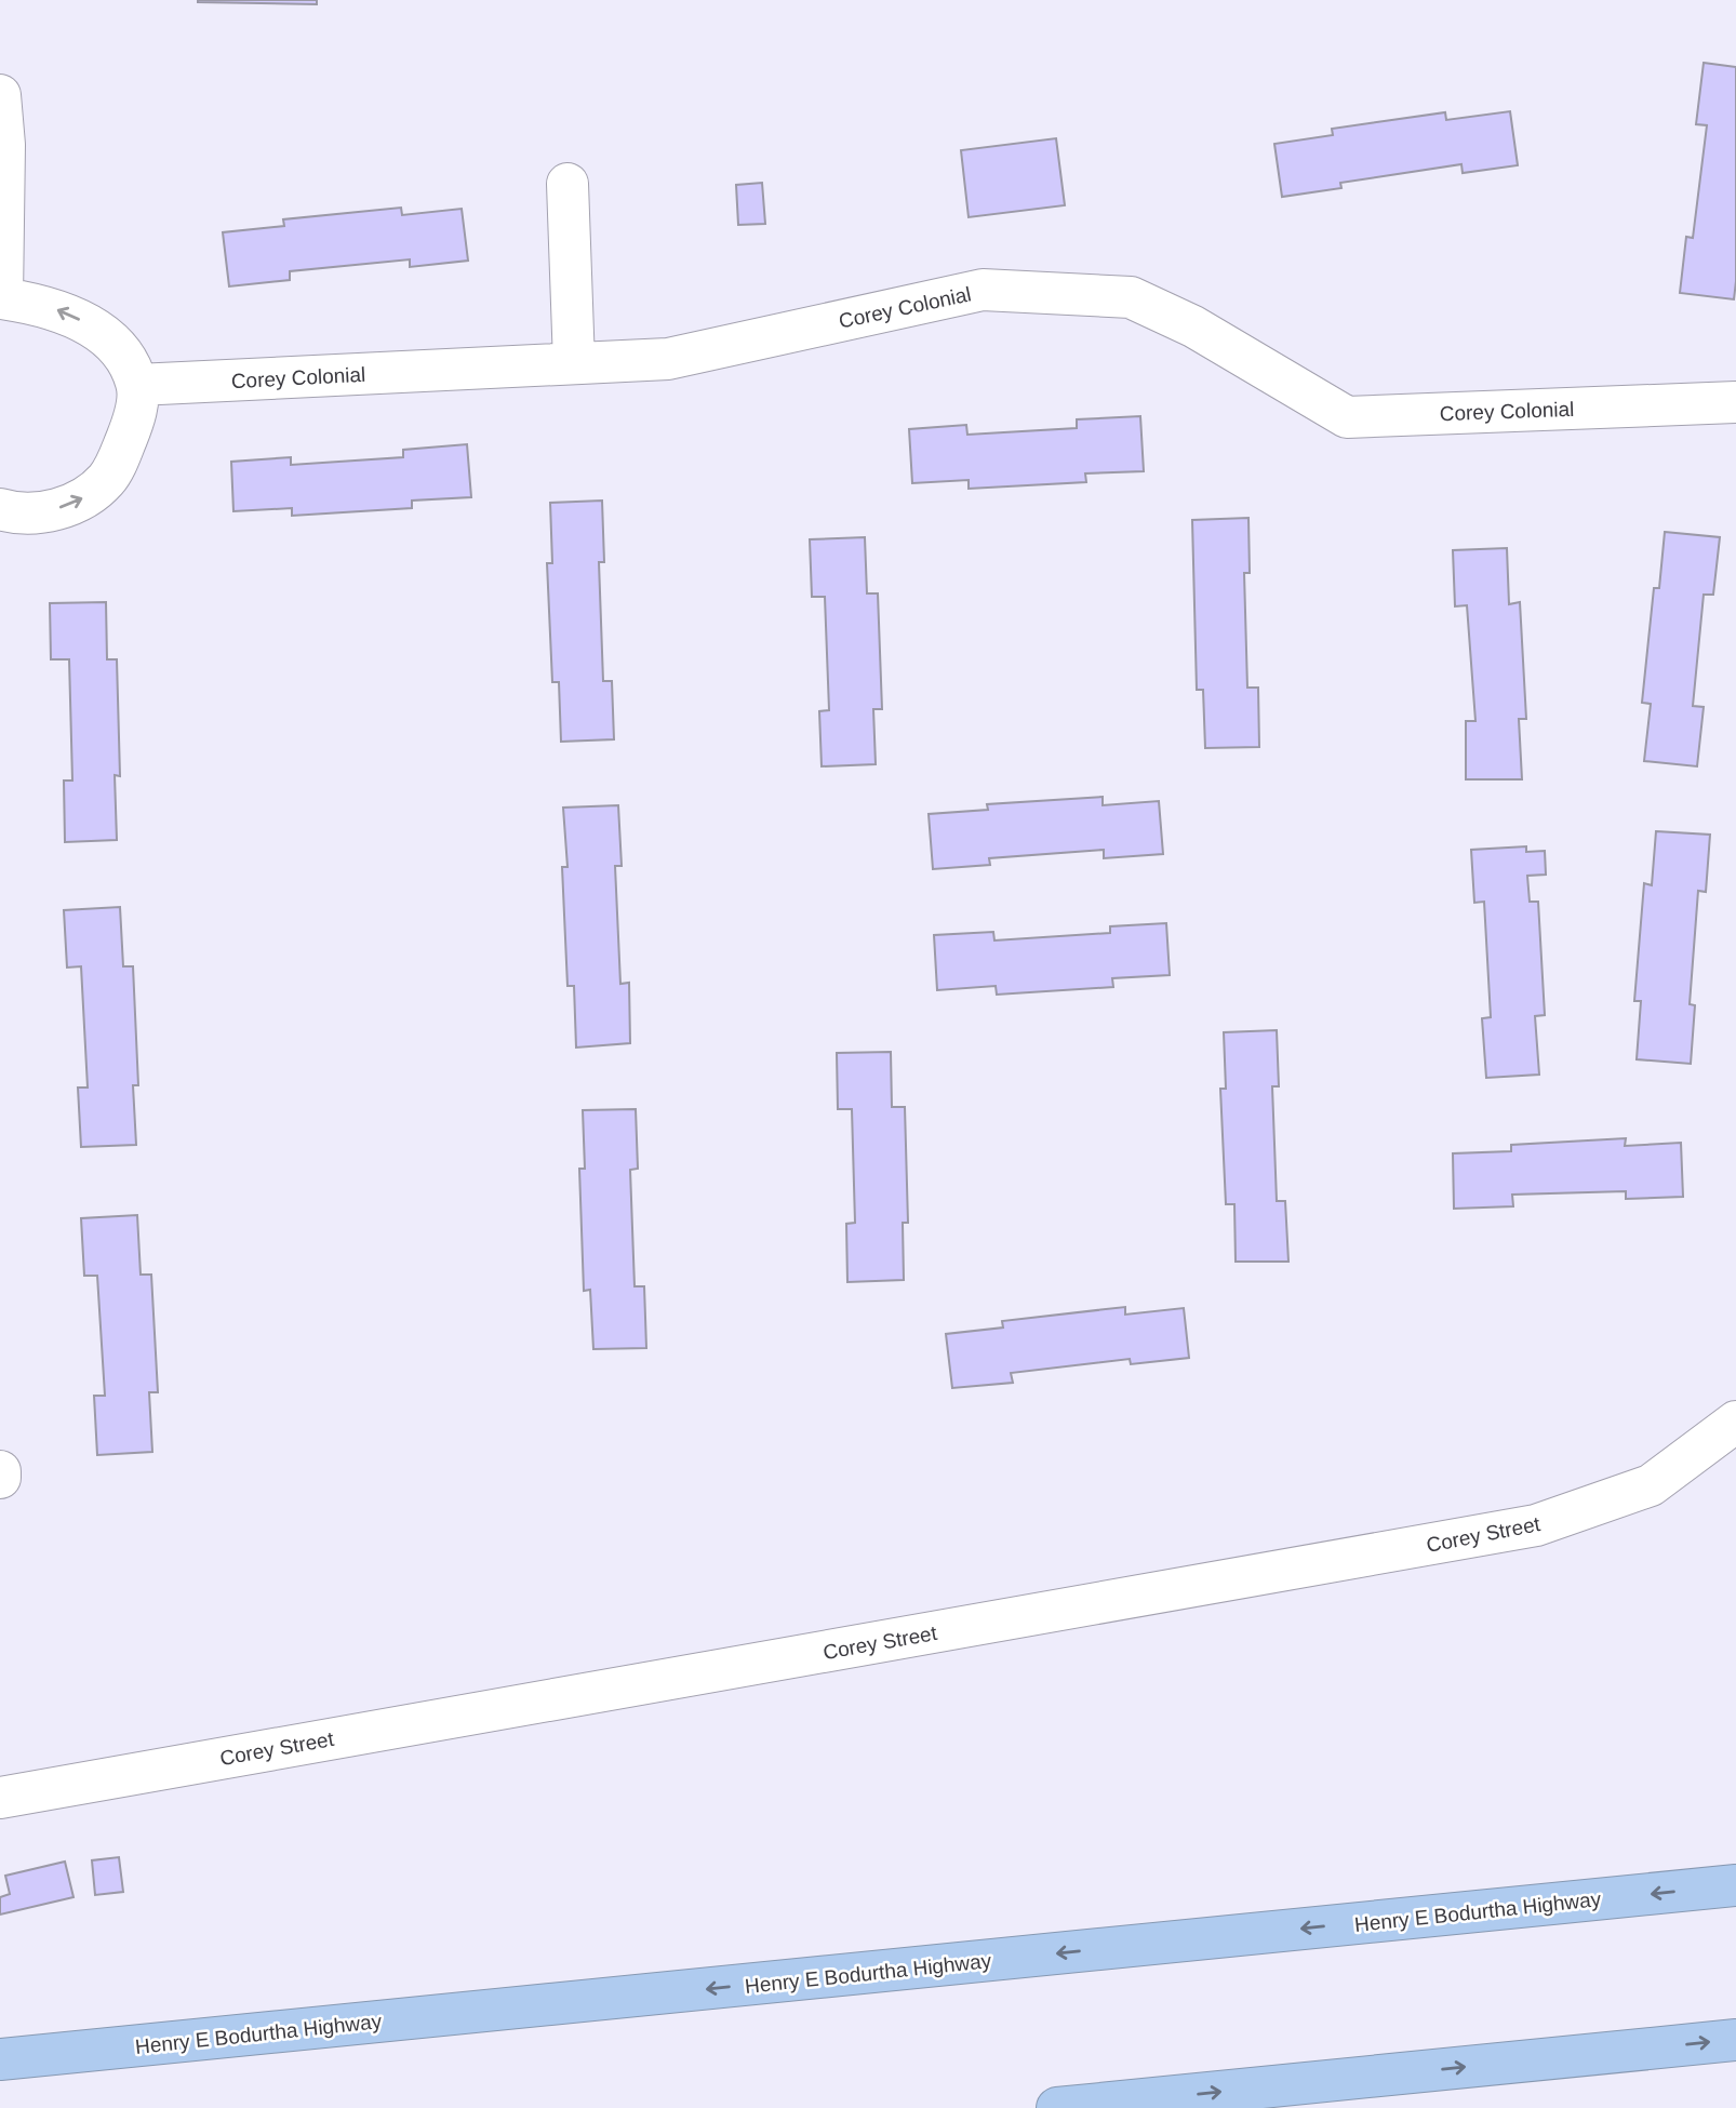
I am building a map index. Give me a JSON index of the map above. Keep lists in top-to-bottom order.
{
  "streets": {
    "highway": ["Henry E Bodurtha Highway"],
    "street": ["Corey Colonial", "Corey Street"]
  }
}
